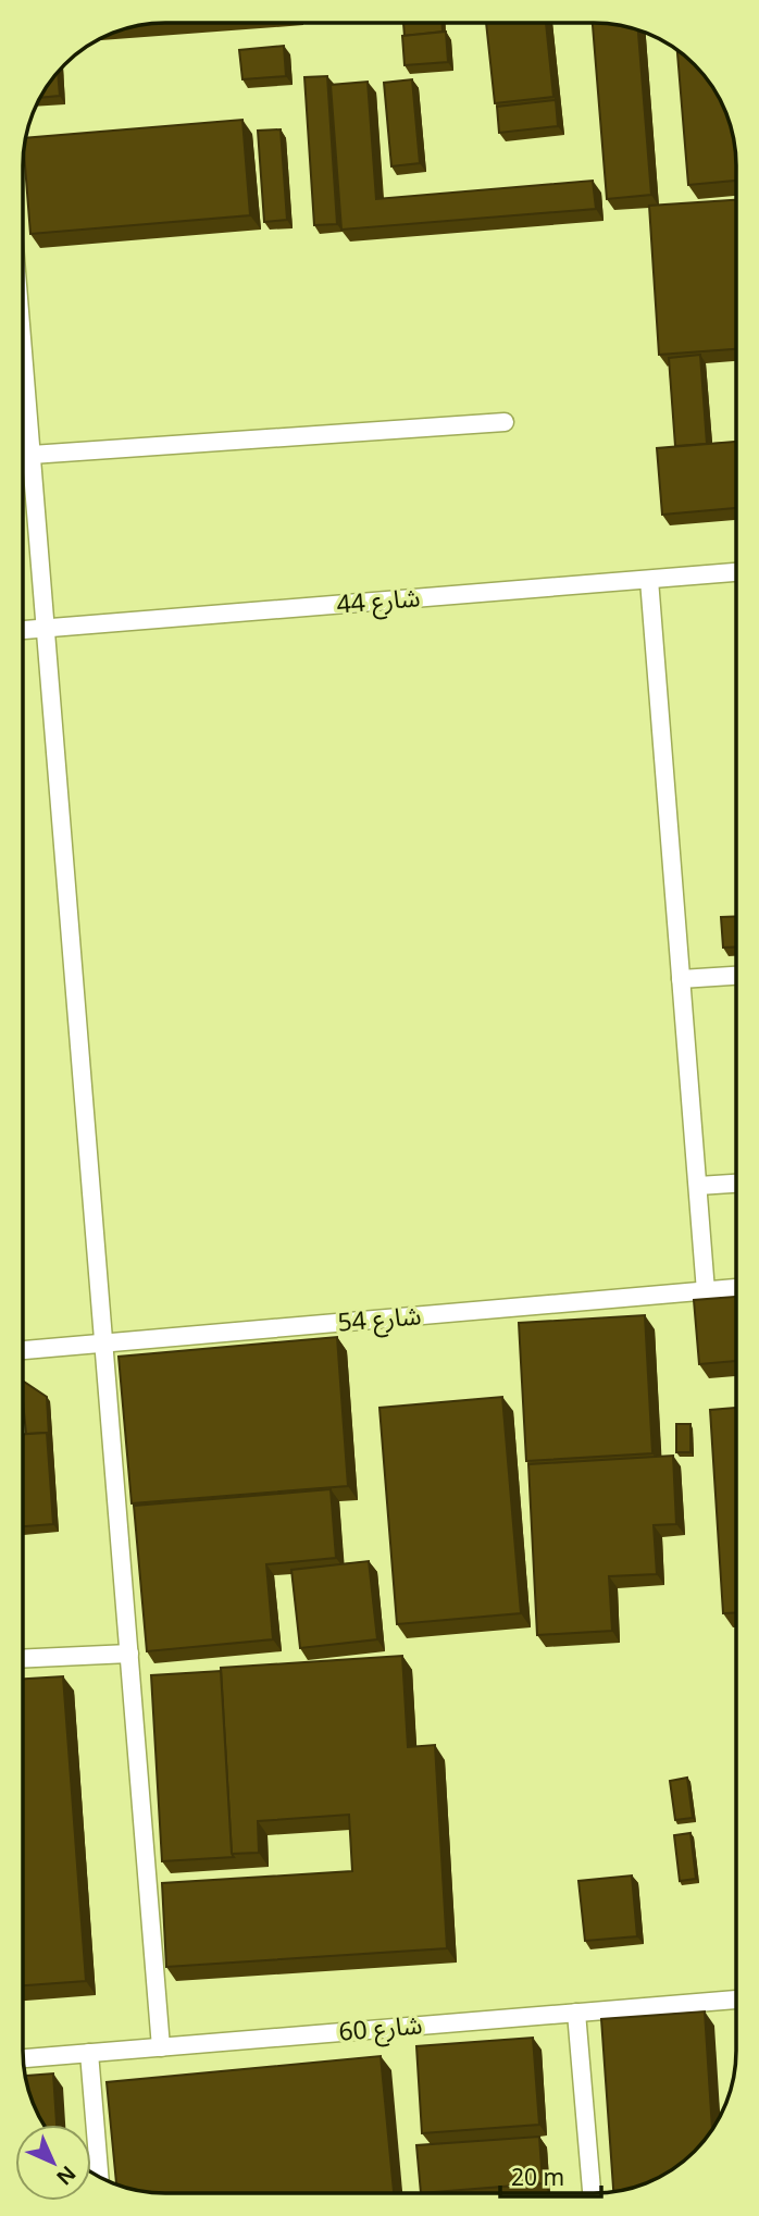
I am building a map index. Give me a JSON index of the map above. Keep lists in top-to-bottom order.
{
  "streets": {
    "lane": ["شارع 44", "شارع 54", "شارع 60"]
  },
  "scale_bar": "20 m",
  "north": "bottom right"
}
